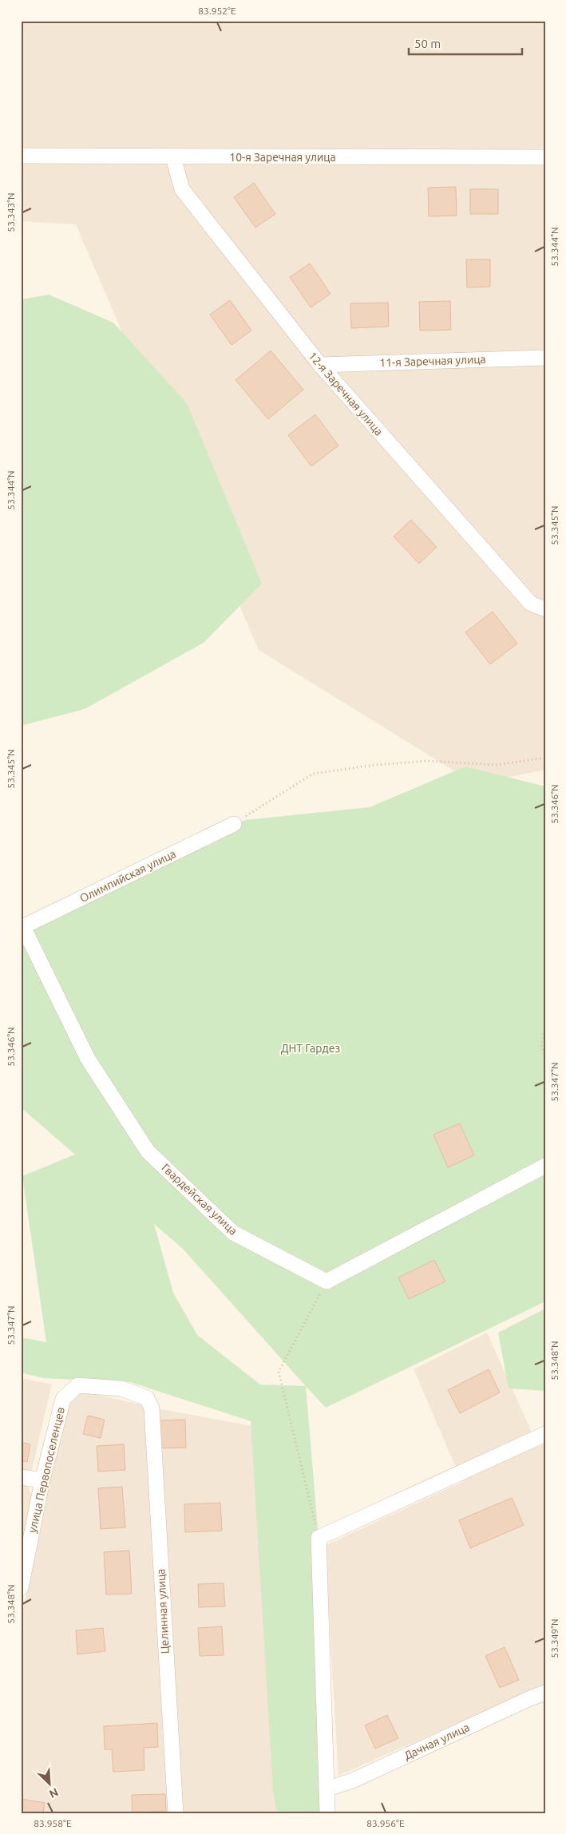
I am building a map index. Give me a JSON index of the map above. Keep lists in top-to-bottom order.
{
  "streets": {
    "street": [
      "10-я Заречная улица",
      "11-я Заречная улица",
      "12-я Заречная улица",
      "Олимпийская улица",
      "Гвардейская улица",
      "улица Первопоселенцев",
      "Целинная улица",
      "Дачная улица"
    ]
  },
  "crossings": [
    ["10-я Заречная улица", "12-я Заречная улица"],
    ["11-я Заречная улица", "12-я Заречная улица"],
    ["Олимпийская улица", "Гвардейская улица"],
    ["улица Первопоселенцев", "Целинная улица"]
  ],
  "parks": ["ДНТ Гардез"],
  "scale_bar": "50 m",
  "north": "bottom right",
  "coordinates": [
    "83.952°E",
    "53.343°N",
    "53.344°N",
    "53.345°N",
    "53.346°N",
    "53.347°N",
    "53.348°N",
    "53.349°N",
    "83.958°E",
    "83.956°E"
  ]
}
